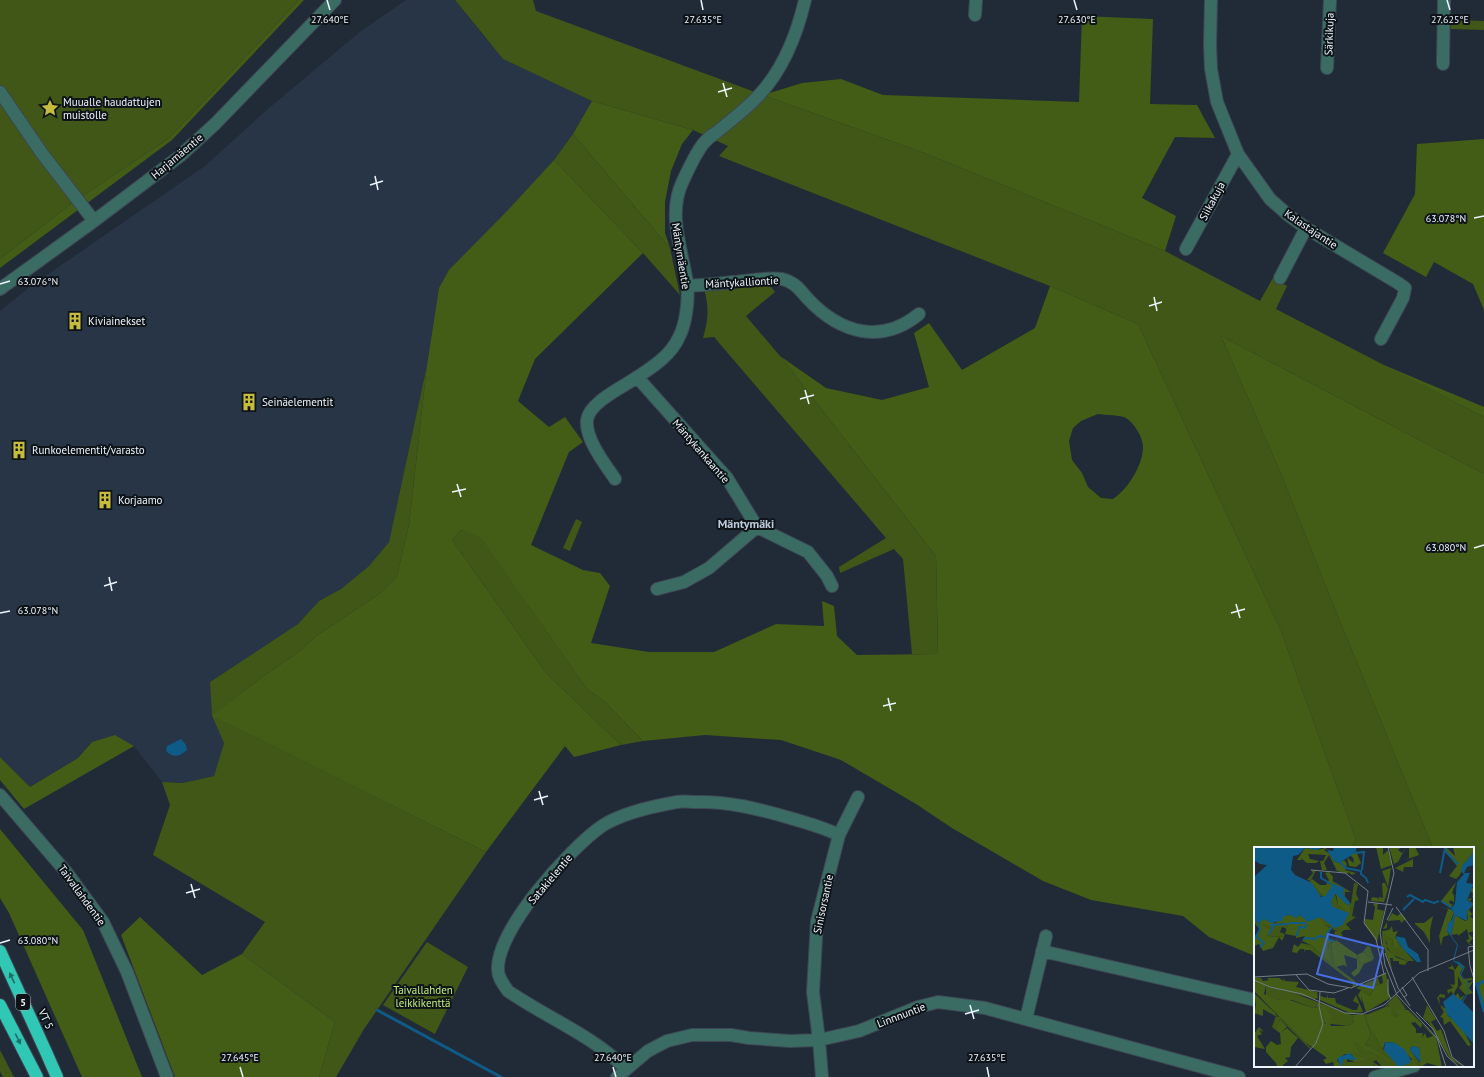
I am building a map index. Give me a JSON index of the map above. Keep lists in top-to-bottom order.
{
  "streets": {
    "highway": ["5", "VT 5"],
    "street": [
      "Särkikuja",
      "Harjamäentie",
      "Siikakuja",
      "Kalastajantie",
      "Mäntymäentie",
      "Mäntykalliontie",
      "Mäntykankaantie",
      "Satakielentie",
      "Taivallahdentie",
      "Sinisorsantie",
      "Linnnuntie"
    ]
  },
  "crossings": [
    ["Siikakuja", "Kalastajantie"],
    ["Mäntymäentie", "Mäntykalliontie"],
    ["Mäntymäentie", "Mäntykankaantie"],
    ["Satakielentie", "Sinisorsantie"],
    ["Satakielentie", "Linnnuntie"],
    ["Sinisorsantie", "Linnnuntie"]
  ],
  "districts": ["Mäntymäki"],
  "parks": ["Taivallahden leikkikenttä"],
  "places": {
    "place": ["Muualle haudattujen muistolle"],
    "building": [
      "Kiviainekset",
      "Seinäelementit",
      "Runkoelementit/varasto",
      "Korjaamo"
    ]
  },
  "coordinates": [
    "27.640°E",
    "27.635°E",
    "27.630°E",
    "27.625°E",
    "63.078°N",
    "63.076°N",
    "63.080°N",
    "27.645°E"
  ]
}
